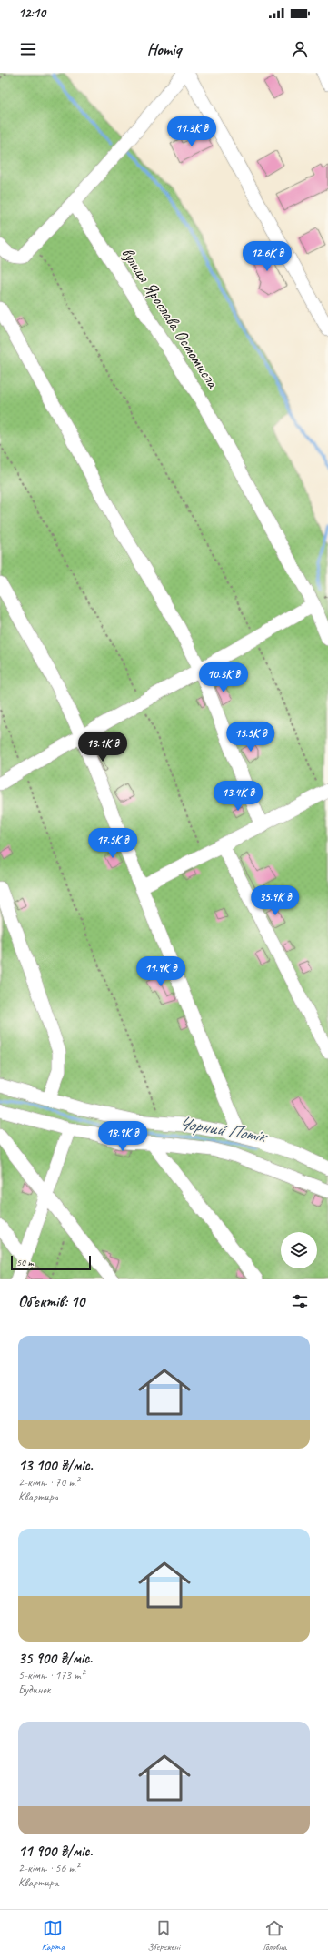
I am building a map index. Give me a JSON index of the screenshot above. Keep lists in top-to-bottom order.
{
  "streets": {
    "street": ["вулиця Ярослава Осмомисла"]
  },
  "water": ["Чорний Потік"],
  "scale_bar": "50 m",
  "page": {
    "status": "12:10",
    "header": "Homiq",
    "price": [
      "11.3K ₴",
      "12.6K ₴",
      "10.3K ₴",
      "15.5K ₴",
      "13.1K ₴",
      "13.4K ₴",
      "17.5K ₴",
      "35.9K ₴",
      "11.9K ₴",
      "18.9K ₴"
    ],
    "scale": "50 m",
    "heading": "Об’єктів: 10",
    "list": [
      {
        "name": "13 100 ₴/міс.",
        "note": "2-кімн. · 70 m² · Квартира"
      },
      {
        "name": "35 900 ₴/міс.",
        "note": "5-кімн. · 173 m² · Будинок"
      },
      {
        "name": "11 900 ₴/міс.",
        "note": "2-кімн. · 56 m² · Квартира"
      }
    ],
    "tabs": ["Карта", "Збережені", "Головна"]
  }
}
